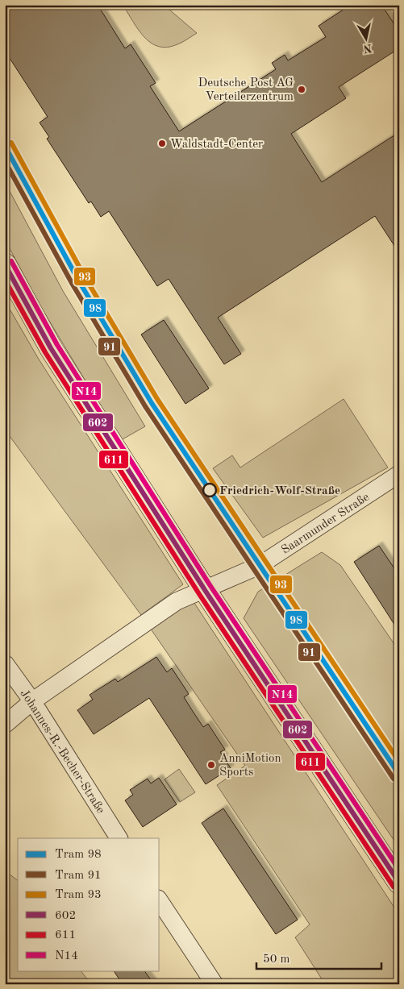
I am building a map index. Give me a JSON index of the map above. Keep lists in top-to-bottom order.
{
  "streets": {
    "street": ["Saarmunder Straße", "Johannes-R.-Becher-Straße"]
  },
  "places": [
    "Deutsche Post AG Verteilerzentrum",
    "Waldstadt-Center",
    "Friedrich-Wolf-Straße",
    "AnniMotion Sports"
  ],
  "lines": [
    "tram line 93",
    "tram line 98",
    "tram line 91",
    "transit line N14",
    "transit line 602",
    "transit line 611"
  ],
  "legend": [
    "Tram 98",
    "Tram 91",
    "Tram 93",
    "602",
    "611",
    "N14"
  ],
  "scale_bar": "50 m",
  "north": "bottom"
}
